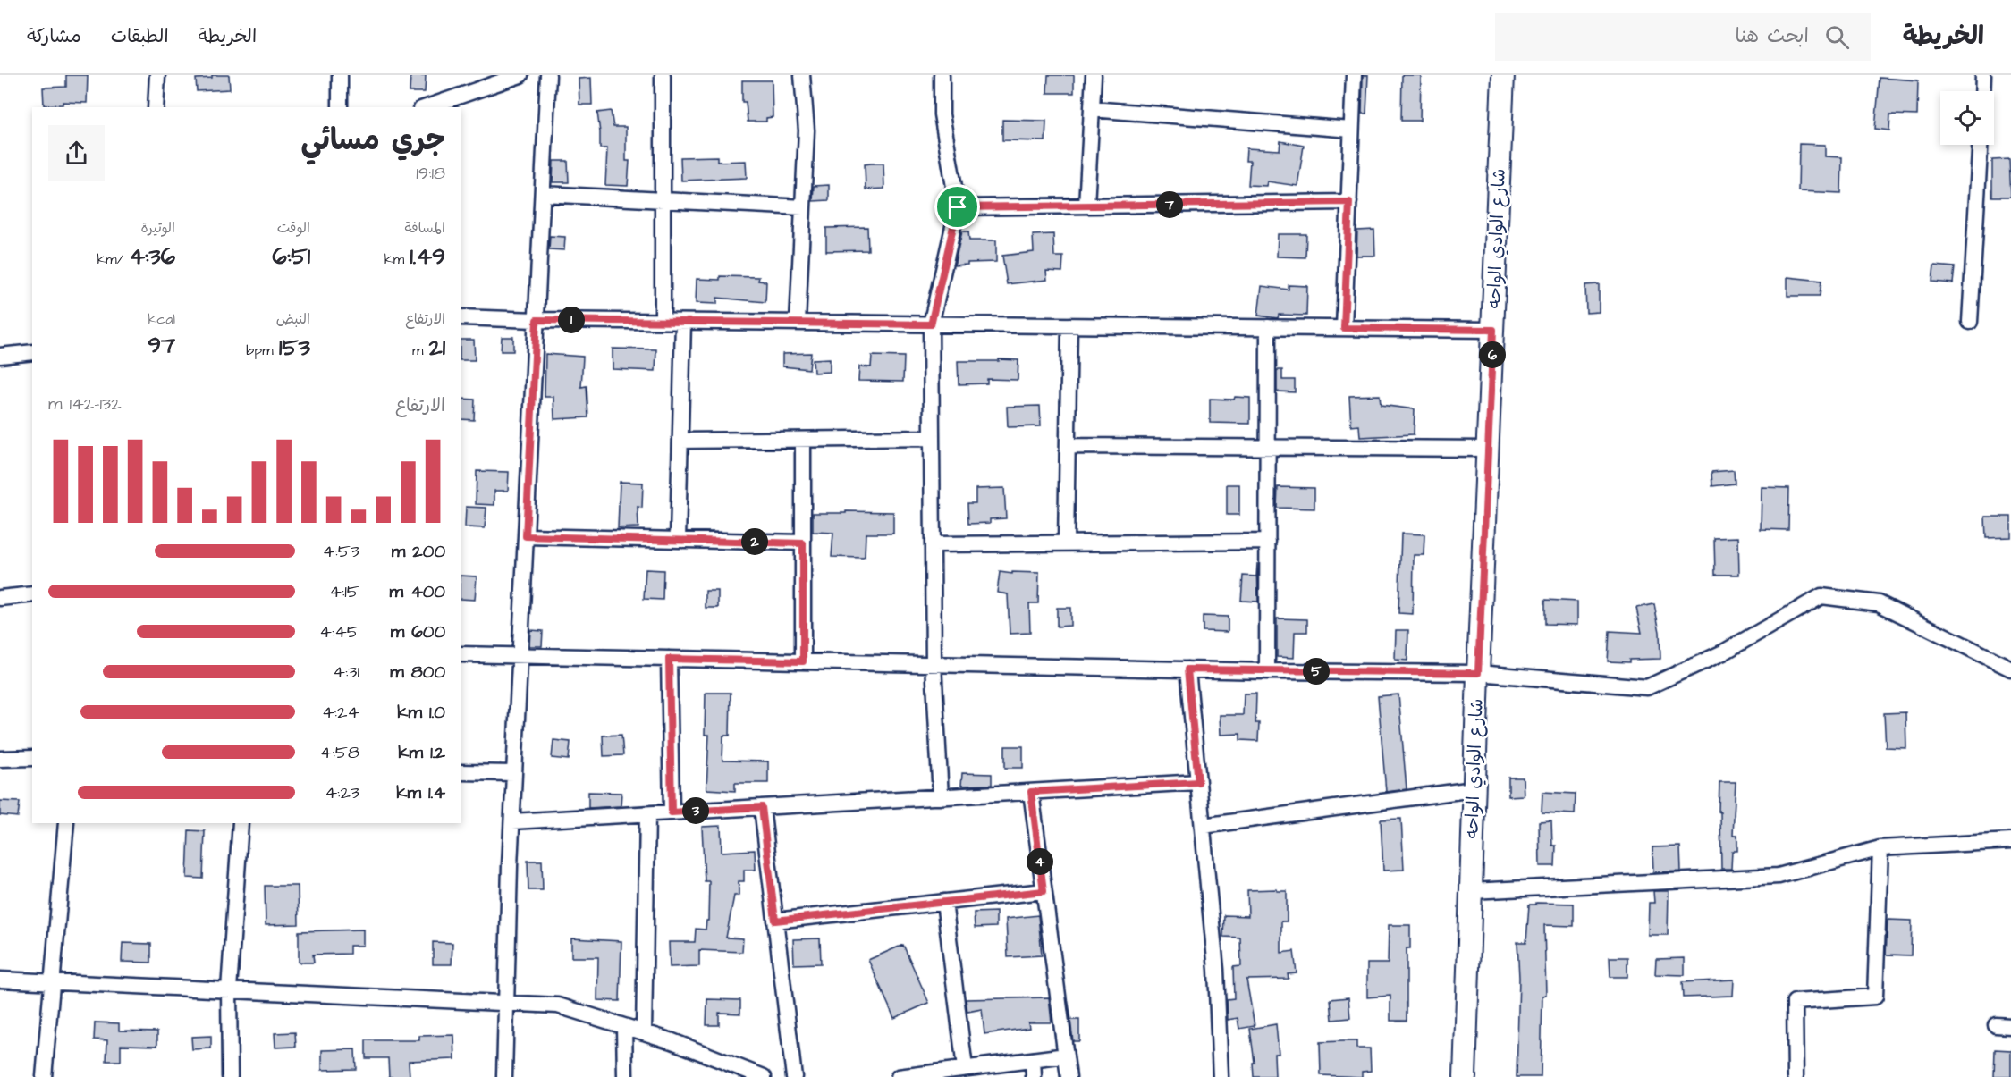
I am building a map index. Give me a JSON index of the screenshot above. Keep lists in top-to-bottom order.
{
  "streets": {
    "main road": ["شارع الوادي الواحه"]
  },
  "page": {
    "header": "الخريطة",
    "search": "ابحث هنا",
    "nav": ["الخريطة", "الطبقات", "مشاركة"],
    "heading": ["جري مسائي", "19:18"],
    "pins": [
      "7",
      "1",
      "6",
      "2",
      "5",
      "3",
      "4"
    ],
    "stats": [
      ["المسافة", "1.49 km"],
      ["الوقت", "6:51"],
      ["الوتيرة", "4:36 /km"],
      ["الارتفاع", "21 m"],
      ["النبض", "153 bpm"],
      ["kcal", "97"]
    ],
    "chart": ["الارتفاع", "132–142 m"],
    "list": [
      {
        "name": "200 m",
        "note": "4:53"
      },
      {
        "name": "400 m",
        "note": "4:15"
      },
      {
        "name": "600 m",
        "note": "4:45"
      },
      {
        "name": "800 m",
        "note": "4:31"
      },
      {
        "name": "1.0 km",
        "note": "4:24"
      },
      {
        "name": "1.2 km",
        "note": "4:58"
      },
      {
        "name": "1.4 km",
        "note": "4:23"
      }
    ]
  }
}
